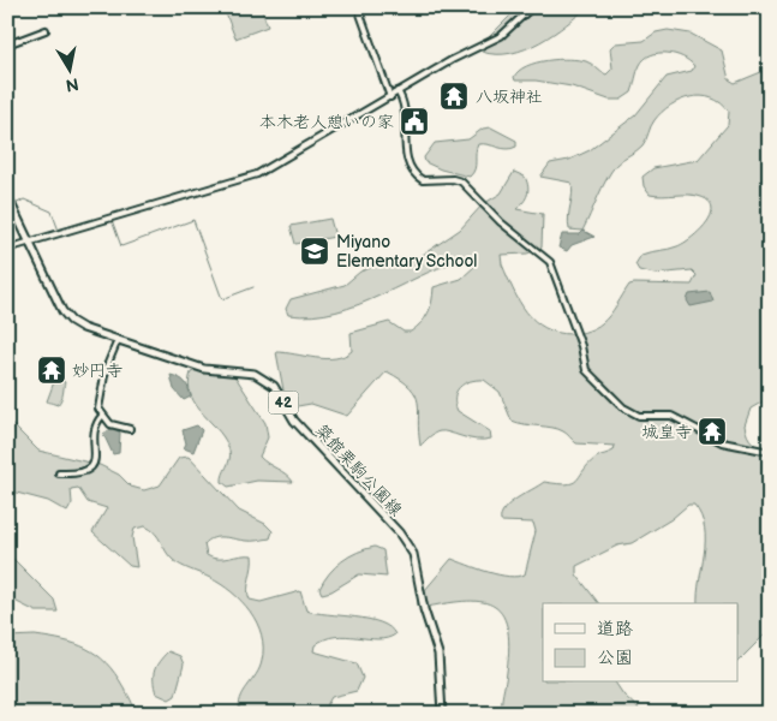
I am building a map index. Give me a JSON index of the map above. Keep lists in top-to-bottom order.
{
  "streets": {
    "main road": ["42", "築館栗駒公園線"]
  },
  "places": {
    "temple": ["八坂神社", "妙円寺", "城皇寺"],
    "public building": ["本木老人憩いの家"],
    "school or university": ["Miyano Elementary School"]
  },
  "legend": ["道路", "公園"],
  "north": "bottom"
}
